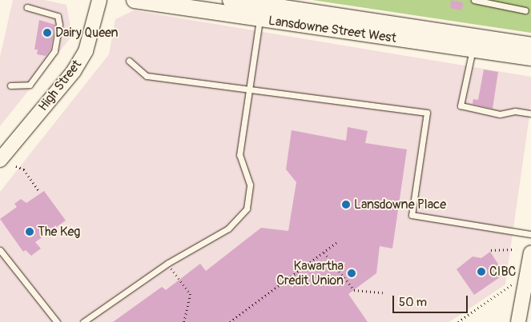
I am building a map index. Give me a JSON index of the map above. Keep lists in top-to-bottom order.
{
  "streets": {
    "main road": ["Lansdowne Street West"],
    "street": ["High Street"]
  },
  "places": [
    "Dairy Queen",
    "Lansdowne Place",
    "The Keg",
    "CIBC",
    "Kawartha Credit Union"
  ],
  "scale_bar": "50 m"
}
